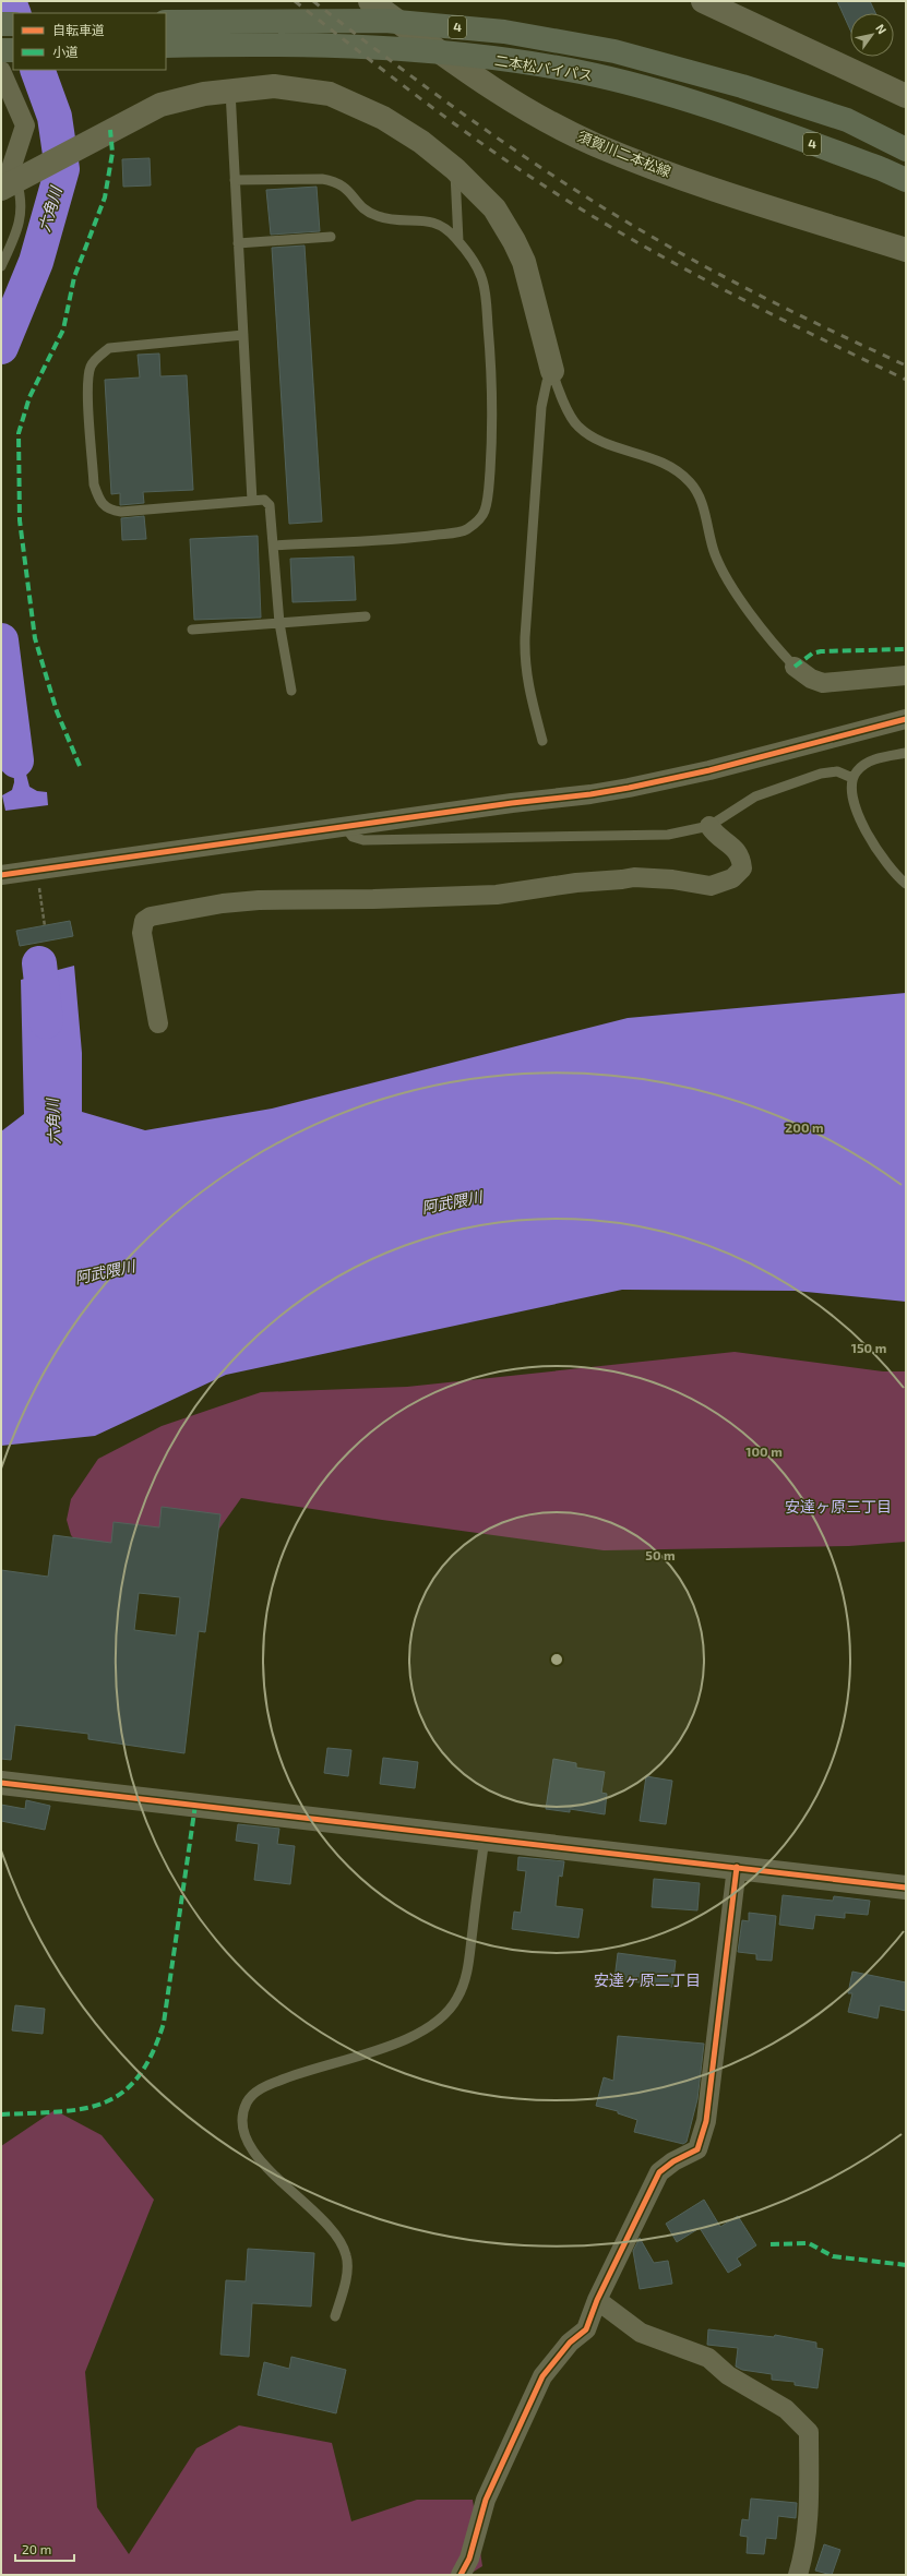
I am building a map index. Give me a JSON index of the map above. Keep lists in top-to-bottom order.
{
  "streets": {
    "highway": ["4", "二本松バイパス"],
    "street": ["須賀川二本松線"]
  },
  "districts": ["安達ヶ原三丁目", "安達ヶ原二丁目"],
  "water": ["六角川", "阿武隈川"],
  "legend": ["自転車道", "小道"],
  "scale_bar": "20 m",
  "north": "top right",
  "rings": [
    "200 m",
    "150 m",
    "100 m",
    "50 m"
  ]
}
